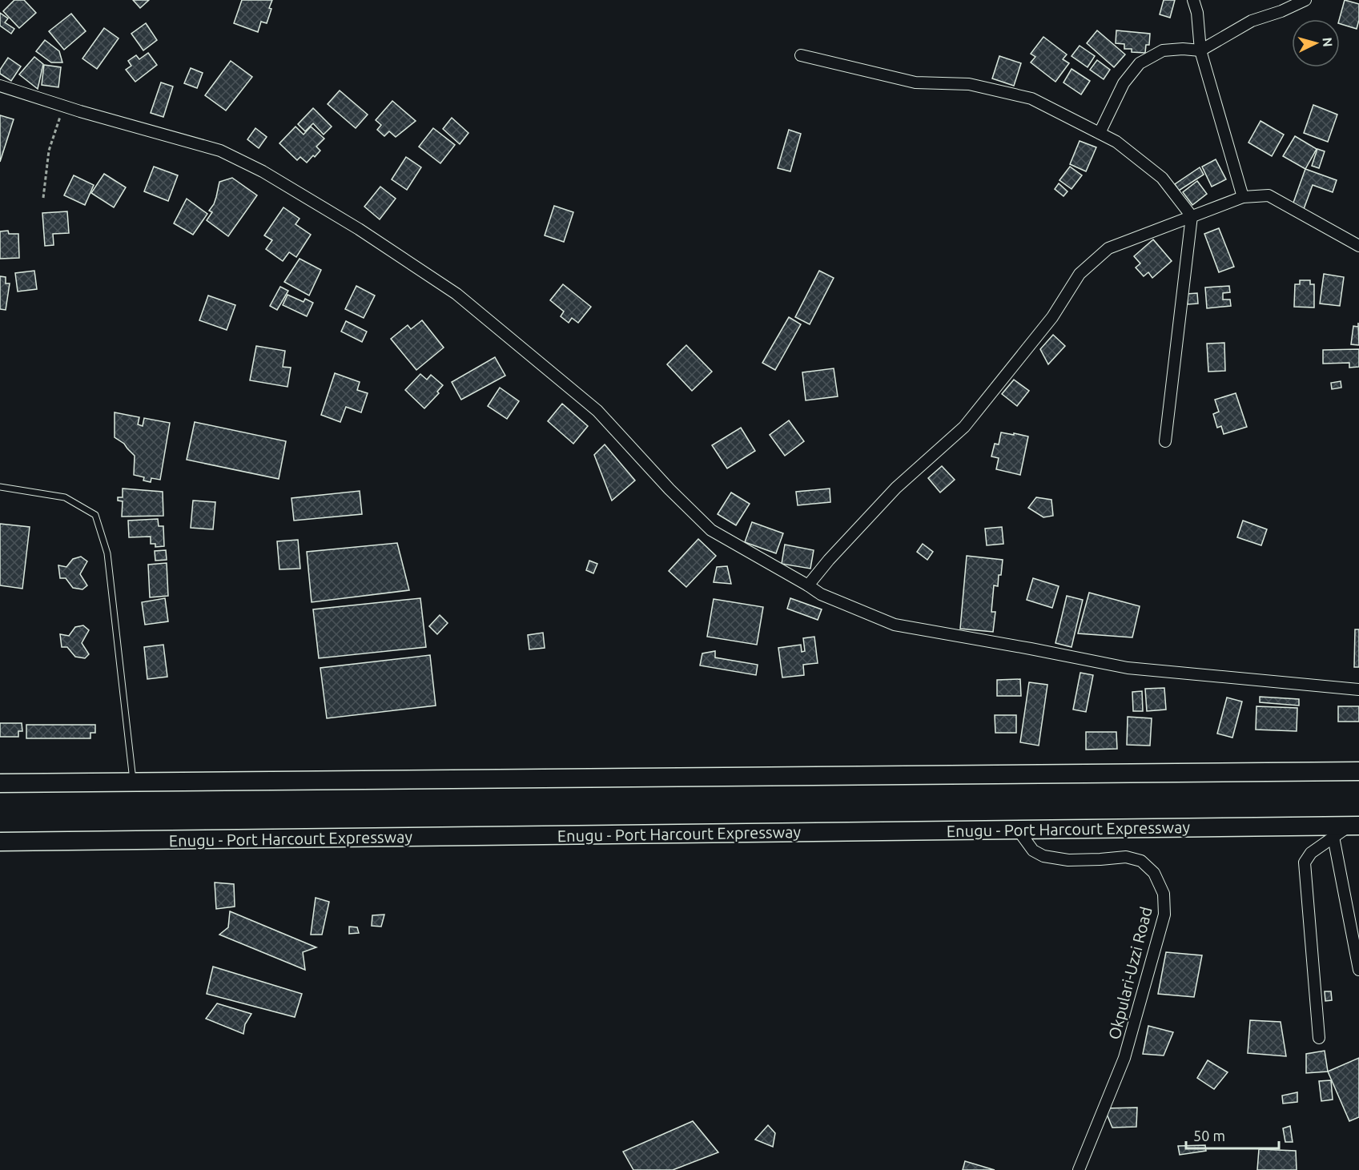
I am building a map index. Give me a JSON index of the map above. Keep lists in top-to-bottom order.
{
  "streets": {
    "highway": ["Enugu - Port Harcourt Expressway"],
    "street": ["Okpulari-Uzzi Road"]
  },
  "crossings": [
    ["Enugu - Port Harcourt Expressway", "Okpulari-Uzzi Road"]
  ],
  "scale_bar": "50 m",
  "north": "right"
}
